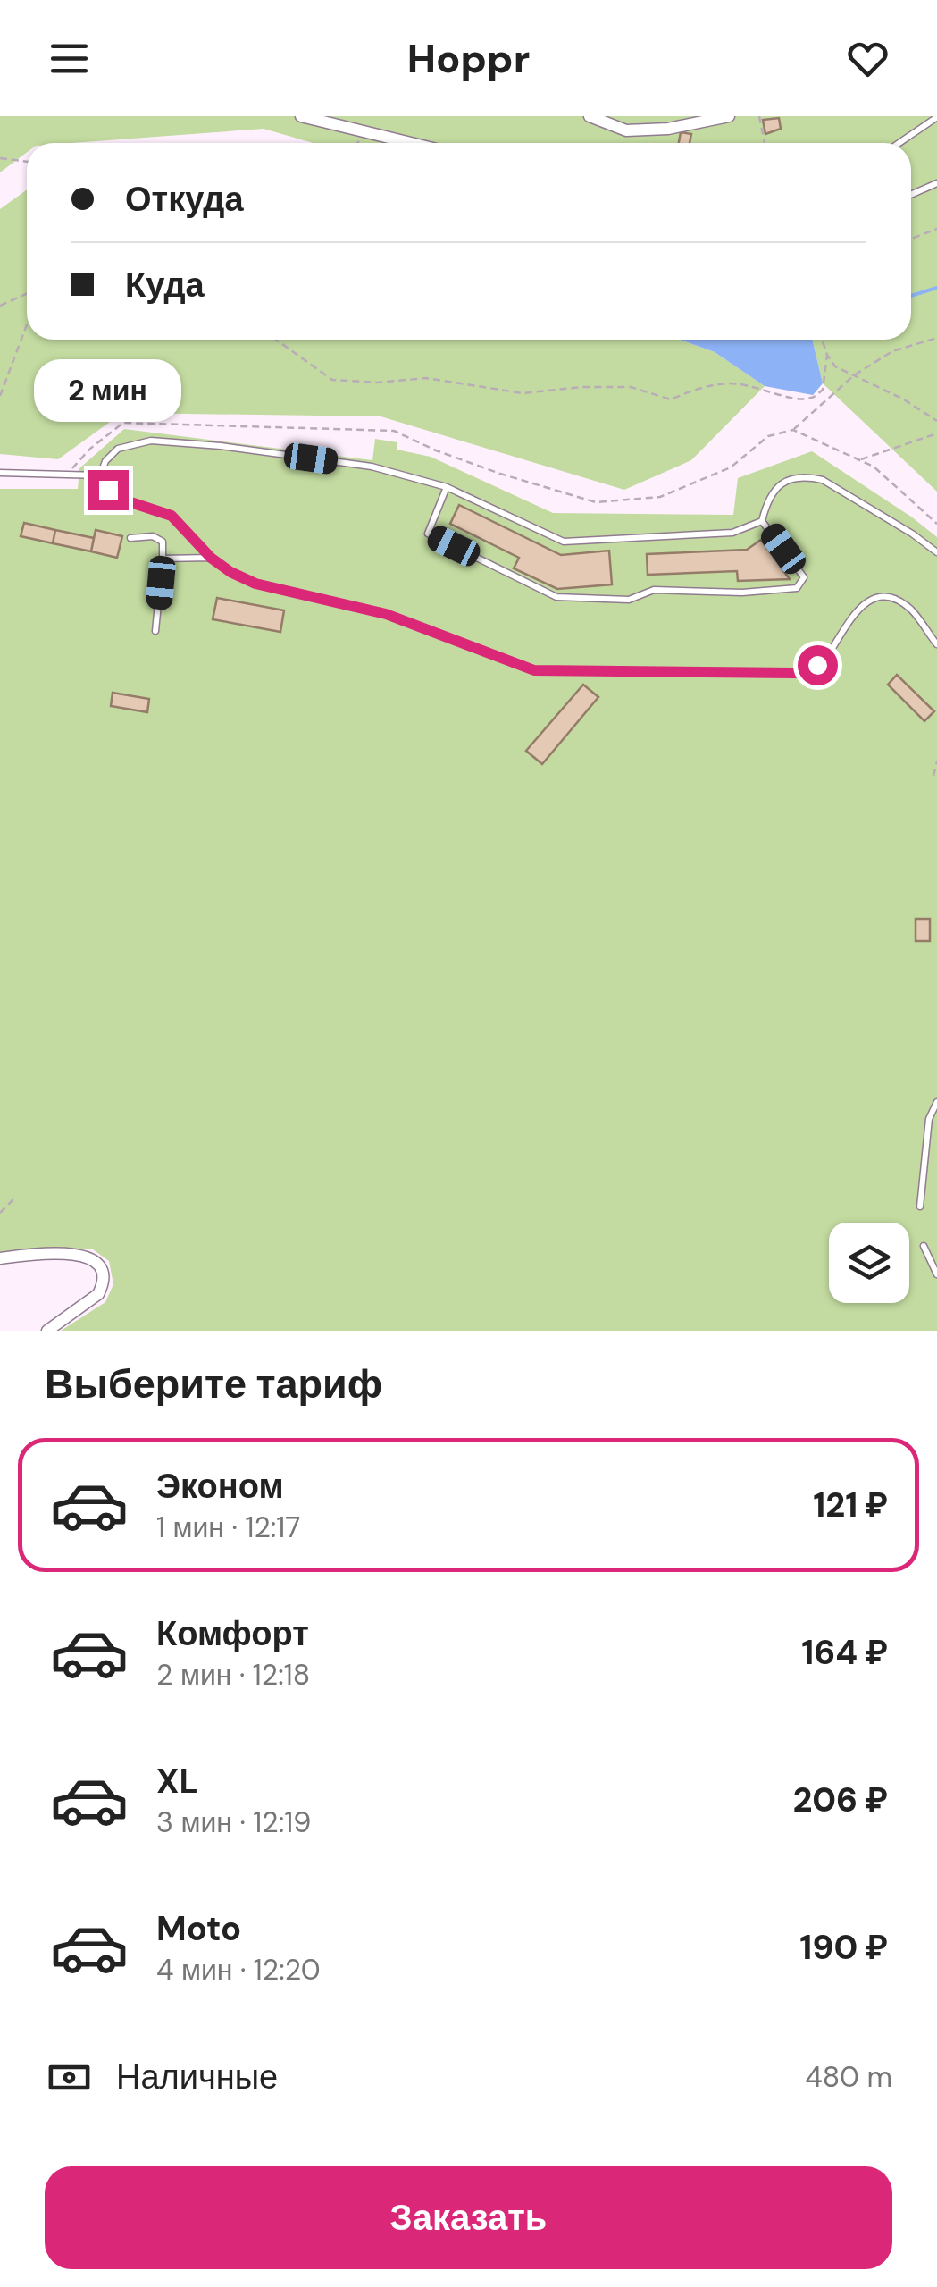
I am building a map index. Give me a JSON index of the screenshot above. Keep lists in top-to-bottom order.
{
  "page": {
    "header": "Hoppr",
    "banner": ["Откуда", "Куда"],
    "bubble": "2 мин",
    "heading": "Выберите тариф",
    "list": [
      {
        "name": "Эконом",
        "note": "1 мин · 12:17",
        "value": "121 ₽"
      },
      {
        "name": "Комфорт",
        "note": "2 мин · 12:18",
        "value": "164 ₽"
      },
      {
        "name": "XL",
        "note": "3 мин · 12:19",
        "value": "206 ₽"
      },
      {
        "name": "Moto",
        "note": "4 мин · 12:20",
        "value": "190 ₽"
      }
    ],
    "pay": ["Наличные", "480 m"],
    "buttons": "Заказать"
  }
}
